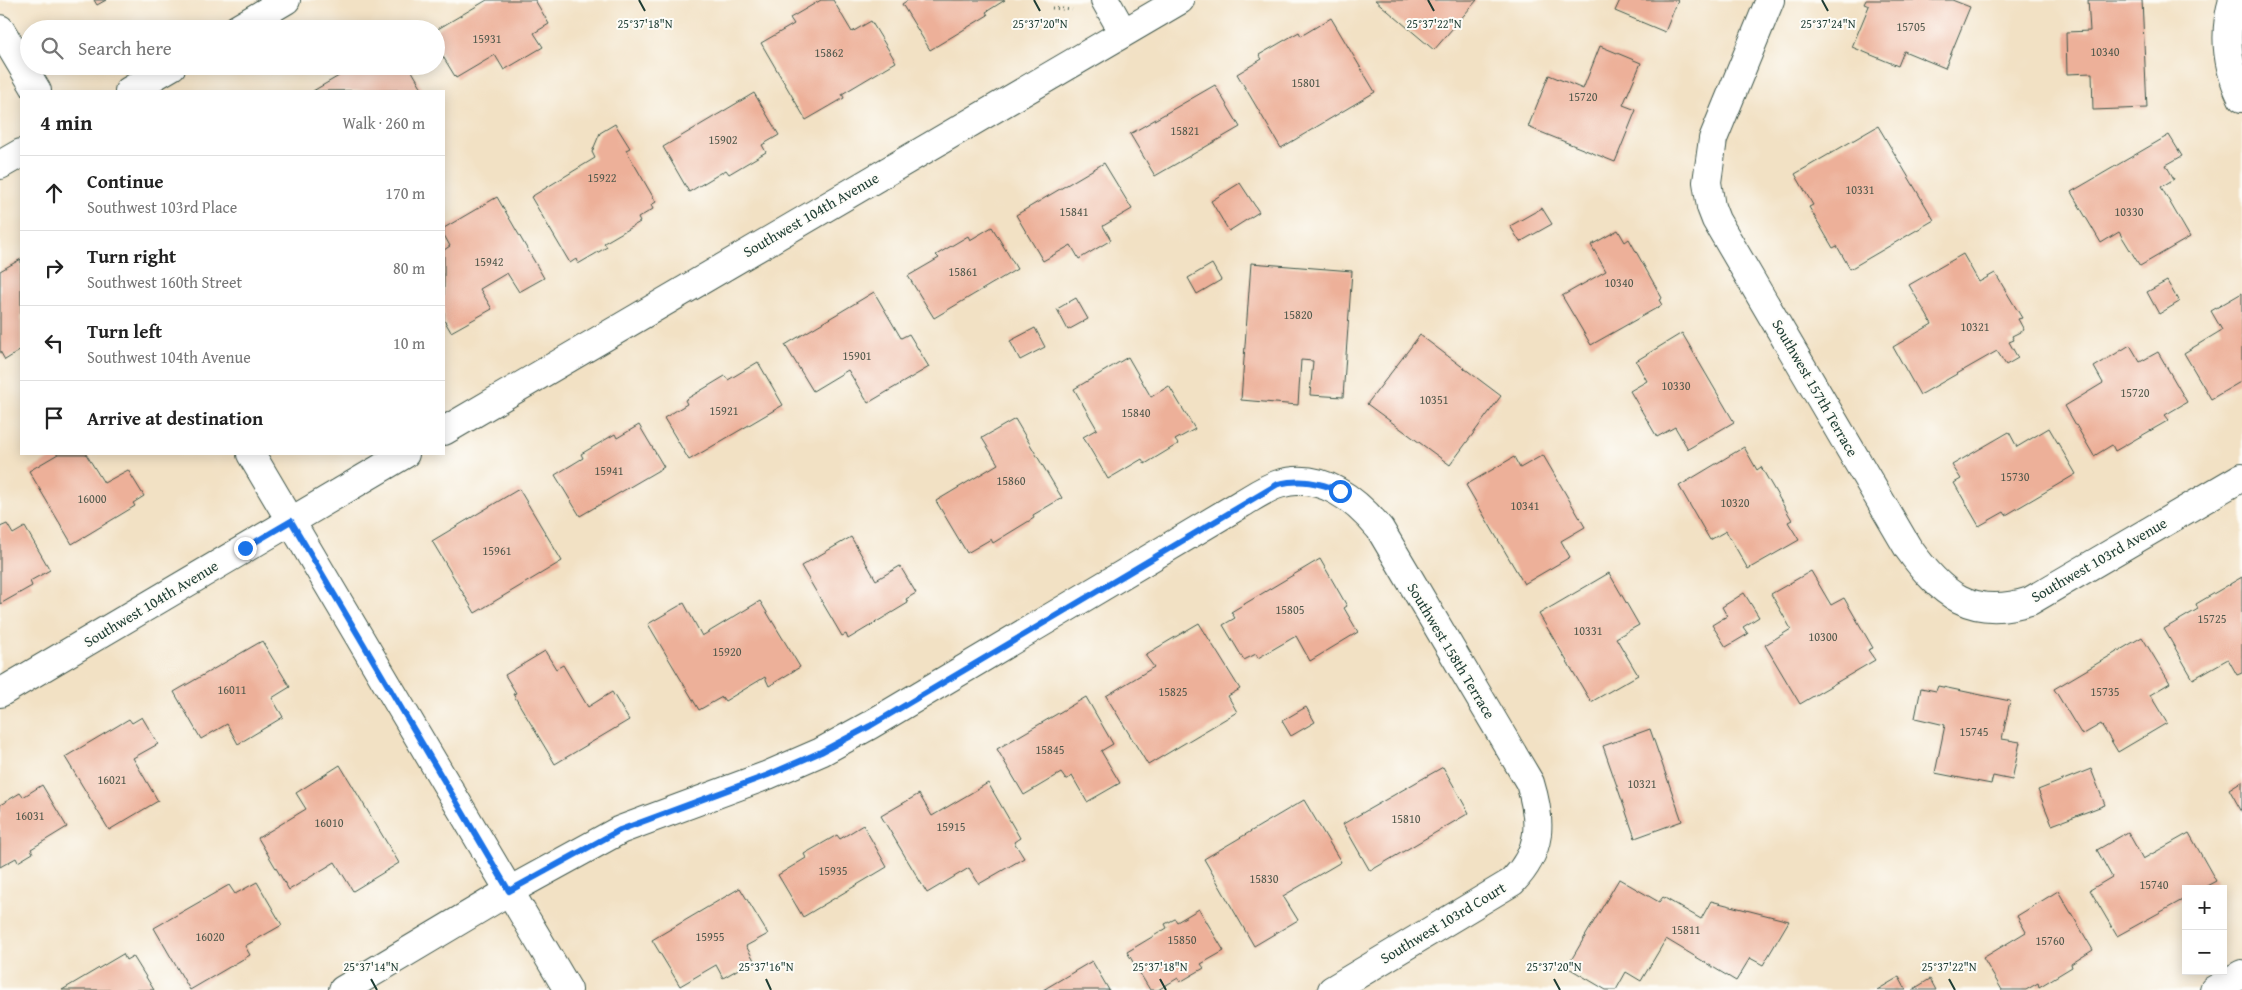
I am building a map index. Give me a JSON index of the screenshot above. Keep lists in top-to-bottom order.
{
  "streets": {
    "street": [
      "Southwest 104th Avenue",
      "Southwest 157th Terrace",
      "Southwest 103rd Avenue",
      "Southwest 158th Terrace",
      "Southwest 103rd Court"
    ]
  },
  "crossings": [
    ["Southwest 157th Terrace", "Southwest 103rd Avenue"],
    ["Southwest 158th Terrace", "Southwest 103rd Court"]
  ],
  "house_numbers": [
    "15705",
    "15931",
    "10340",
    "15862",
    "15801",
    "15720",
    "15821",
    "15902",
    "15922",
    "10331",
    "15841",
    "10330",
    "15942",
    "15861",
    "10340",
    "15820",
    "10321",
    "15901",
    "10330",
    "15720",
    "10351",
    "15921",
    "15840",
    "15941",
    "15730",
    "15860",
    "16000",
    "10320",
    "10341",
    "15961",
    "15805",
    "15725",
    "10331",
    "10300",
    "15920",
    "16011",
    "15825",
    "15735",
    "15745",
    "15845",
    "16021",
    "10321",
    "16031",
    "15810",
    "16010",
    "15915",
    "15935",
    "15830",
    "15740",
    "15811",
    "16020",
    "15955",
    "15850",
    "15760"
  ],
  "page": {
    "search": "Search here",
    "heading": ["4 min", "Walk · 260 m"],
    "list": [
      ["Continue", "Southwest 103rd Place", "170 m"],
      ["Turn right", "Southwest 160th Street", "80 m"],
      ["Turn left", "Southwest 104th Avenue", "10 m"],
      "Arrive at destination"
    ],
    "map_buttons": ["+", "−"]
  },
  "coordinates": [
    "25°37'18\"N",
    "25°37'20\"N",
    "25°37'22\"N",
    "25°37'24\"N",
    "25°37'14\"N",
    "25°37'16\"N"
  ]
}
